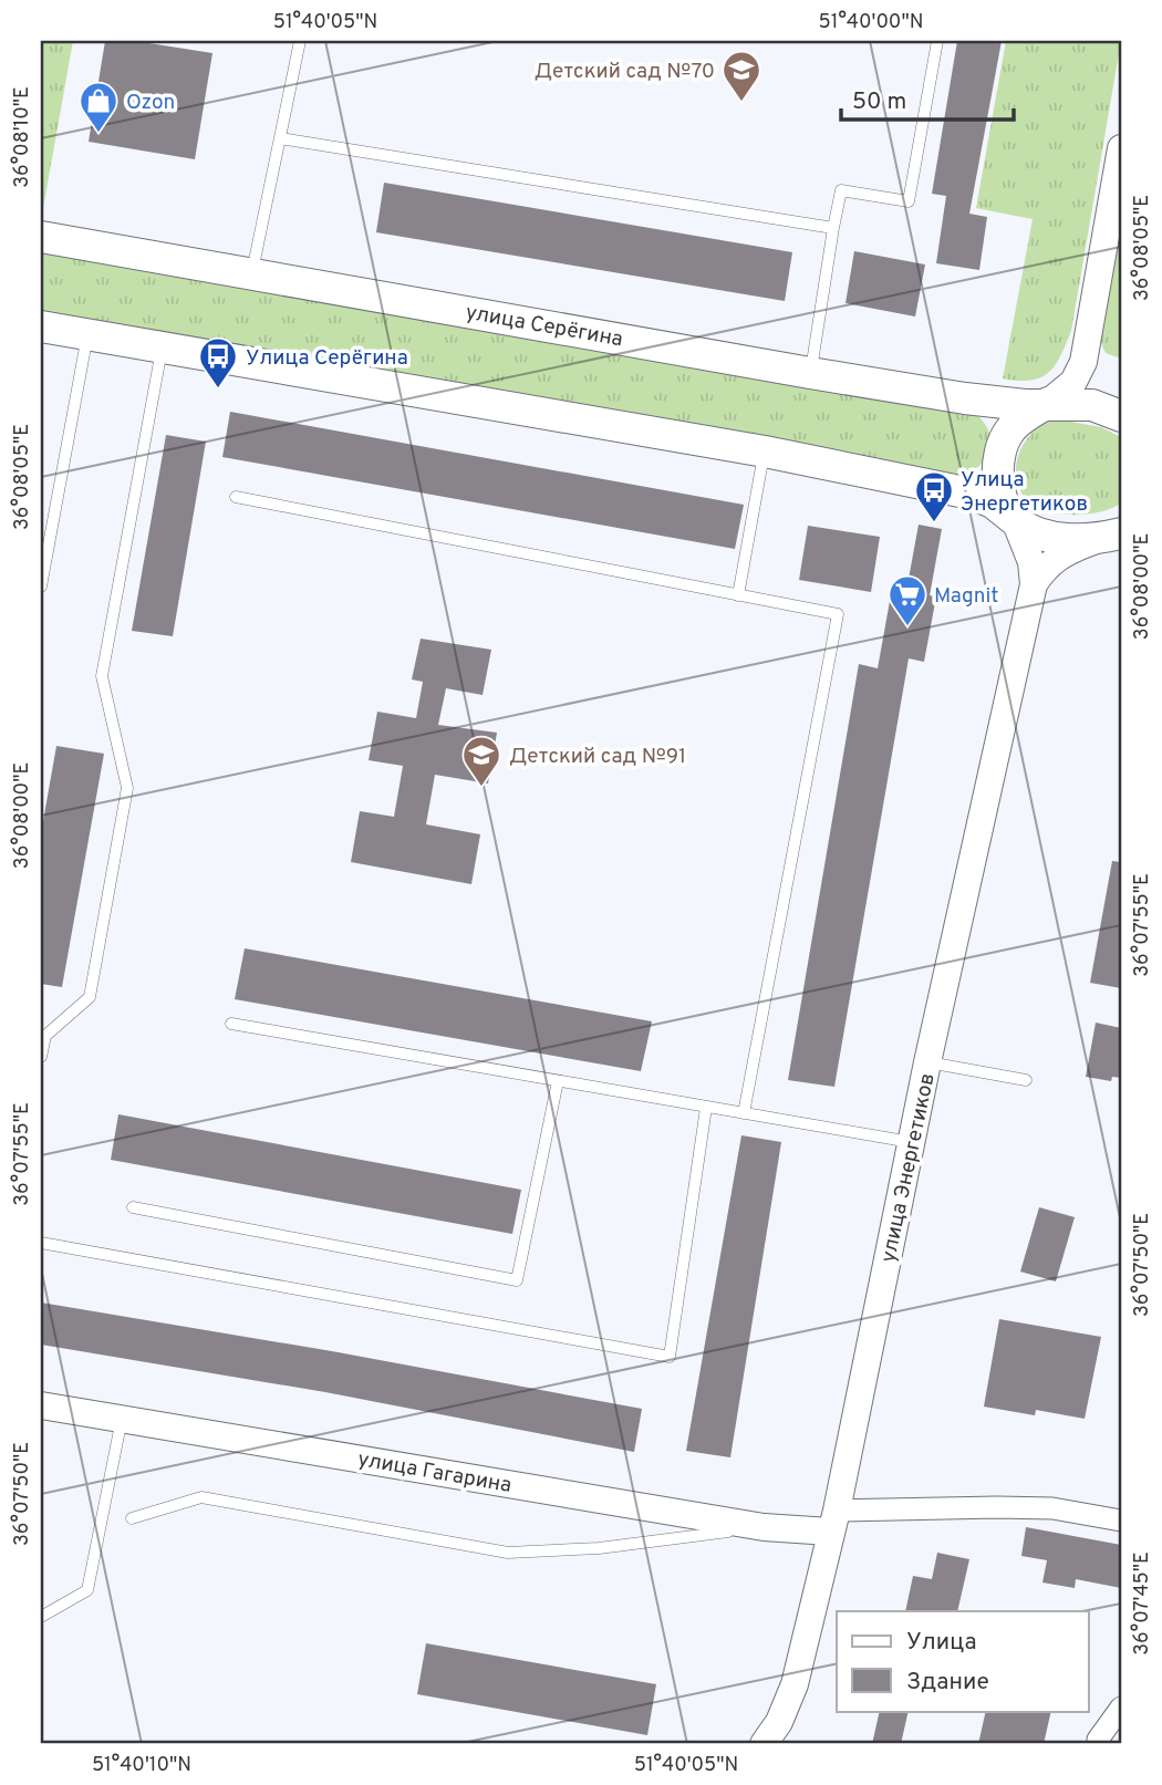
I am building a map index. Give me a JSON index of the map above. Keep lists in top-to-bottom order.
{
  "streets": {
    "main road": ["улица Серёгина"],
    "street": ["улица Энергетиков", "улица Гагарина"]
  },
  "crossings": [
    ["улица Энергетиков", "улица Гагарина"]
  ],
  "places": {
    "school or university": ["Детский сад №70", "Детский сад №91"],
    "shop": ["Ozon"],
    "bus stop": ["Улица Серёгина", "Улица Энергетиков"],
    "supermarket": ["Magnit"]
  },
  "legend": ["Улица", "Здание"],
  "scale_bar": "50 m",
  "coordinates": [
    "51°40'05\"N",
    "51°40'00\"N",
    "36°08'10\"E",
    "36°08'05\"E",
    "36°08'00\"E",
    "36°07'55\"E",
    "36°07'50\"E",
    "36°07'45\"E",
    "51°40'10\"N"
  ]
}
